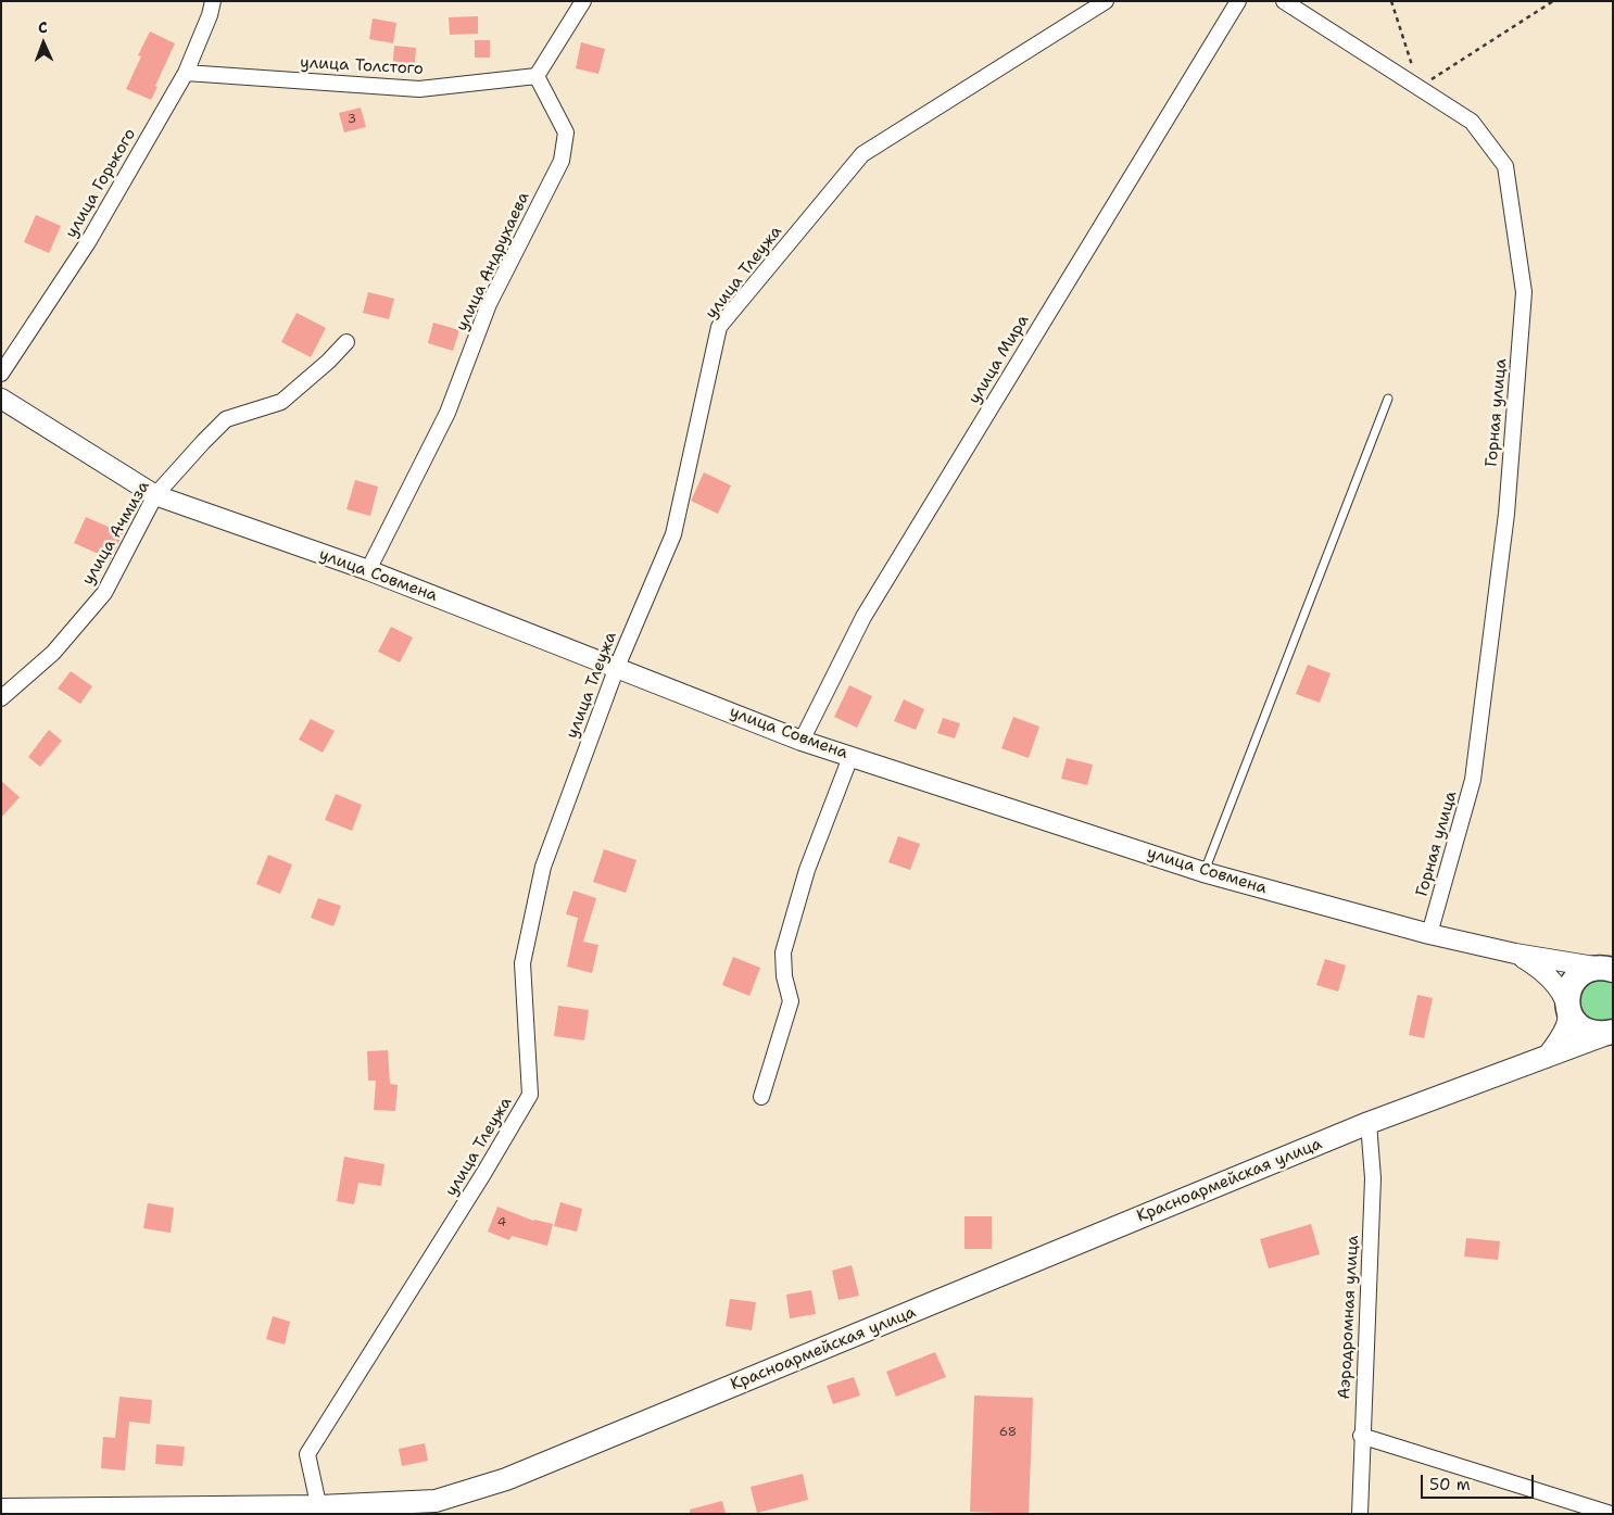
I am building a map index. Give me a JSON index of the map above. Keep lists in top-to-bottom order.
{
  "streets": {
    "main road": ["Красноармейская улица"],
    "street": [
      "улица Толстого",
      "улица Горького",
      "улица Андрухаева",
      "улица Тлеужа",
      "улица Мира",
      "Горная улица",
      "улица Ачмиза",
      "улица Совмена",
      "Аэродромная улица"
    ]
  },
  "crossings": [
    ["улица Толстого", "улица Горького"],
    ["улица Толстого", "улица Андрухаева"],
    ["улица Андрухаева", "улица Совмена"],
    ["улица Тлеужа", "улица Совмена"],
    ["улица Тлеужа", "Красноармейская улица"],
    ["улица Мира", "улица Совмена"],
    ["Горная улица", "улица Совмена"],
    ["улица Ачмиза", "улица Совмена"],
    ["Красноармейская улица", "Аэродромная улица"]
  ],
  "house_numbers": ["3", "4", "68"],
  "scale_bar": "50 m",
  "north": "top"
}
